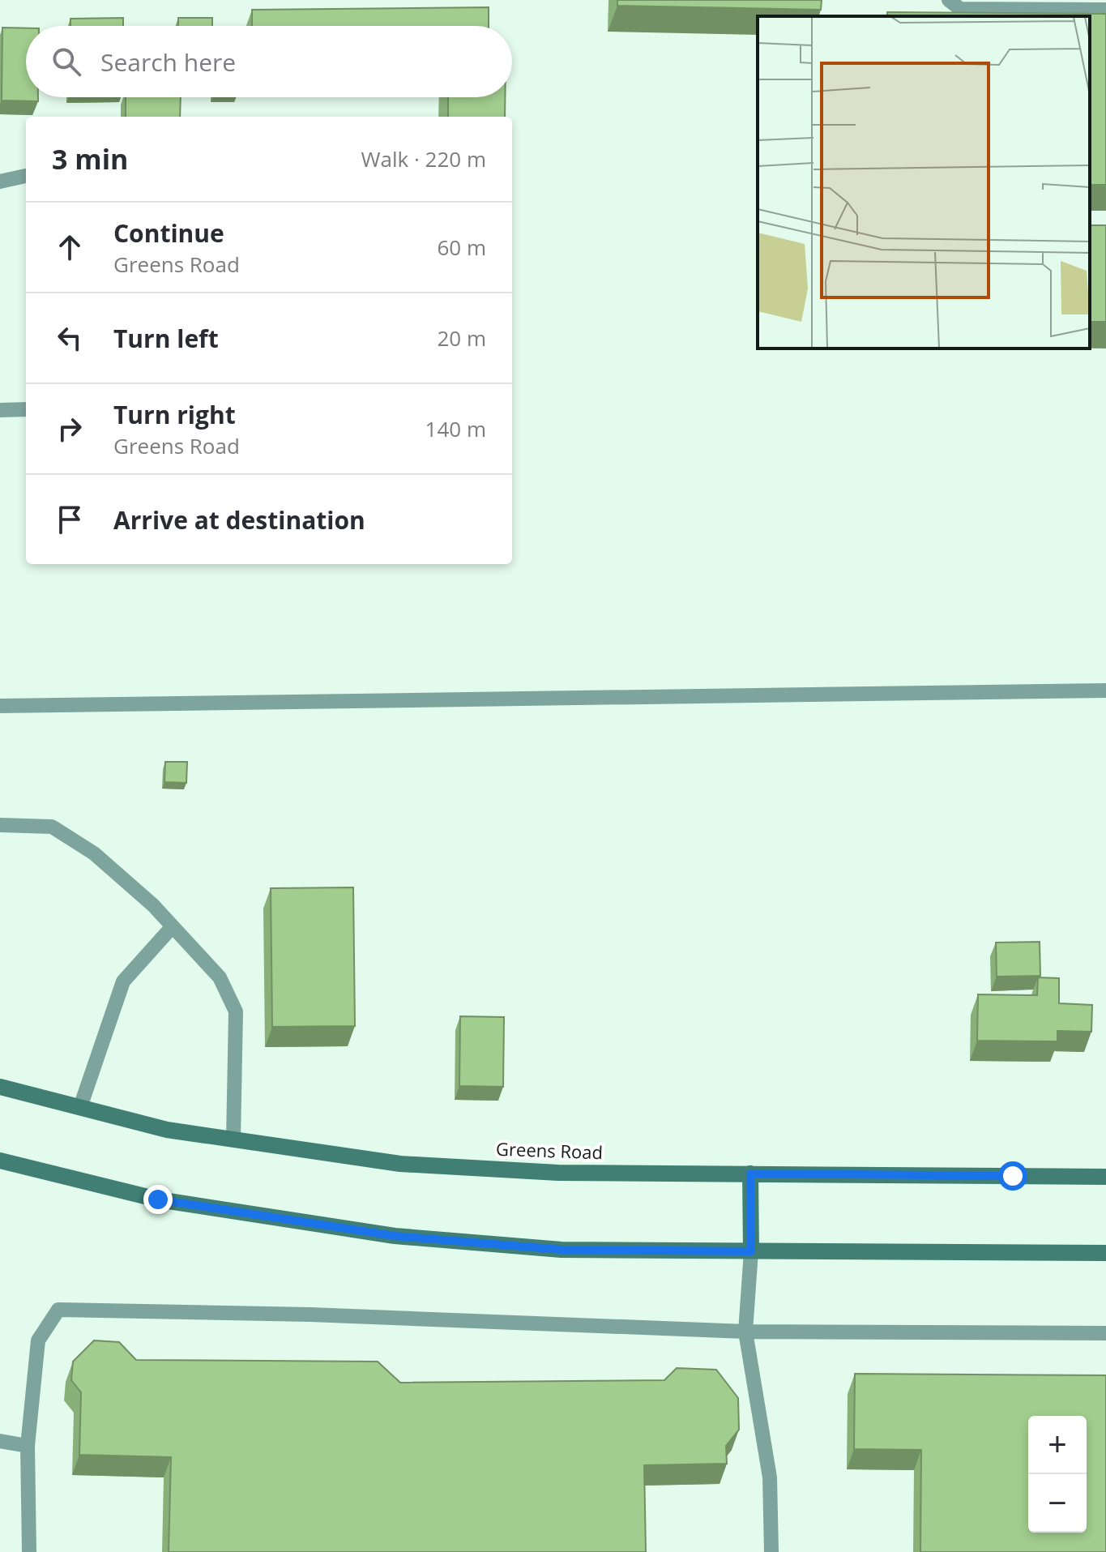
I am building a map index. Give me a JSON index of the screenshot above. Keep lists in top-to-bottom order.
{
  "streets": {
    "main road": ["Greens Road"]
  },
  "page": {
    "search": "Search here",
    "heading": ["3 min", "Walk · 220 m"],
    "list": [
      ["Continue", "Greens Road", "60 m"],
      ["Turn left", "20 m"],
      ["Turn right", "Greens Road", "140 m"],
      "Arrive at destination"
    ],
    "map_buttons": ["+", "−"]
  }
}
